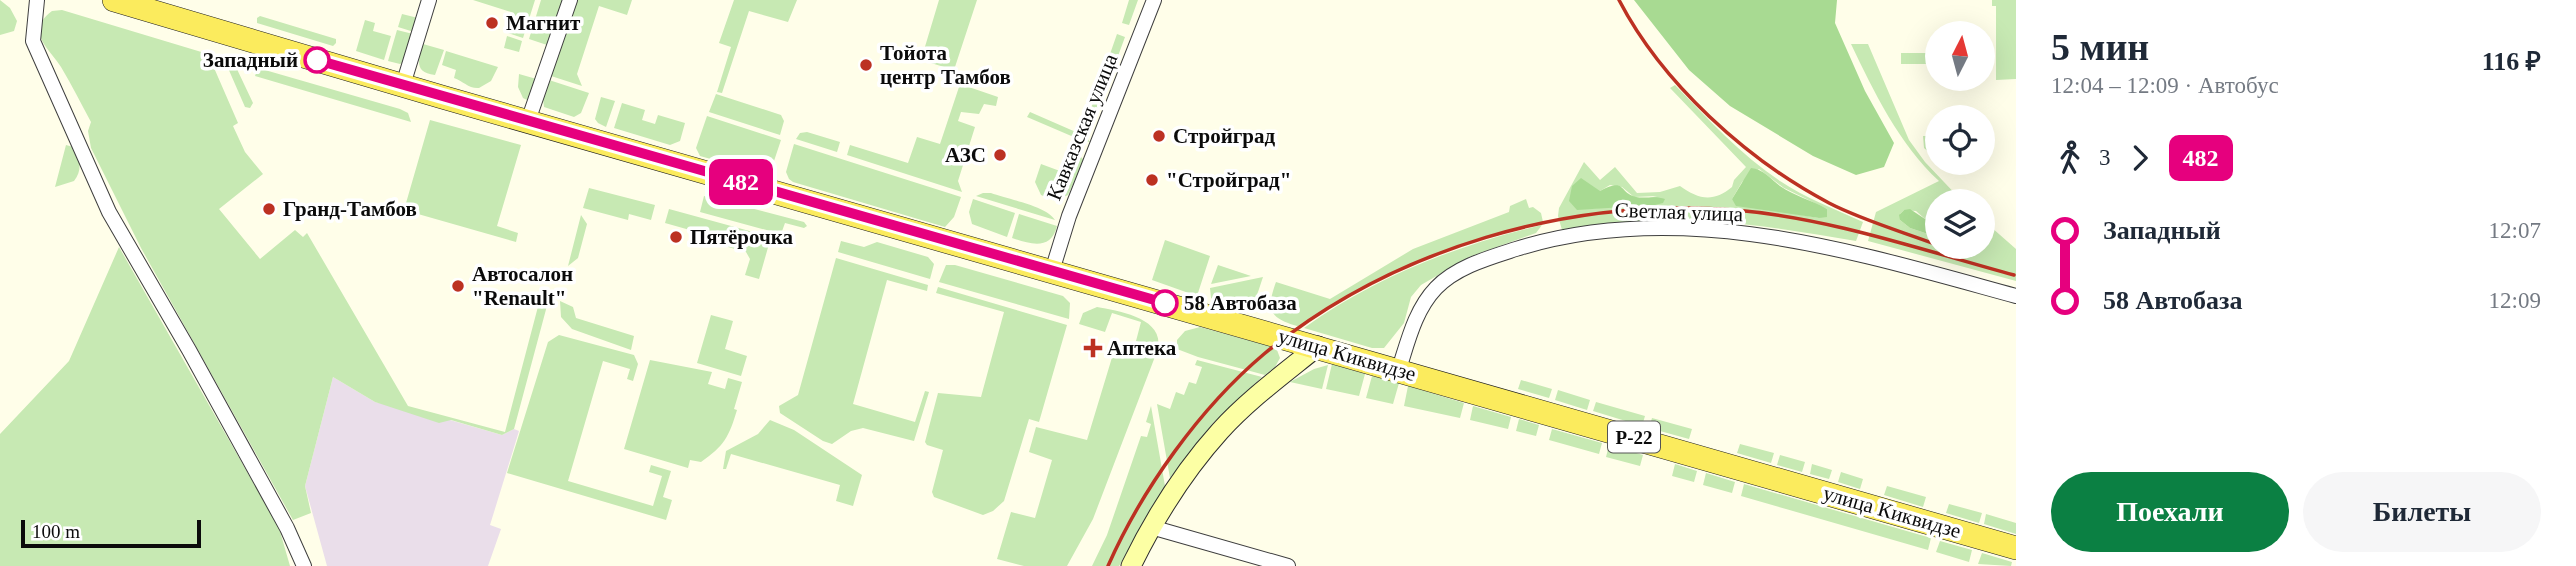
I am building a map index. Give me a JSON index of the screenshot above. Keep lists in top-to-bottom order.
{
  "streets": {
    "main road": ["улица Киквидзе", "Р-22"],
    "street": ["Кавказская улица", "Светлая улица"]
  },
  "crossings": [
    ["Кавказская улица", "улица Киквидзе"],
    ["Светлая улица", "улица Киквидзе"]
  ],
  "places": {
    "other": [
      "Магнит",
      "Западный",
      "Тойота центр Тамбов",
      "Стройград",
      "АЗС",
      "\"Стройград\"",
      "Гранд-Тамбов",
      "Пятёрочка",
      "Автосалон \"Renault\"",
      "58 Автобаза"
    ],
    "health": ["Аптека"]
  },
  "lines": ["bus line 482"],
  "scale_bar": "100 m",
  "north": "top",
  "page": {
    "on_map": "482",
    "heading": ["5 мин", "12:04 – 12:09 · Автобус", "116 ₽"],
    "legs": ["3", "482"],
    "list": [
      {
        "name": "Западный",
        "value": "12:07"
      },
      {
        "name": "58 Автобаза",
        "value": "12:09"
      }
    ],
    "buttons": ["Поехали", "Билеты"],
    "scale": "100 m"
  }
}
